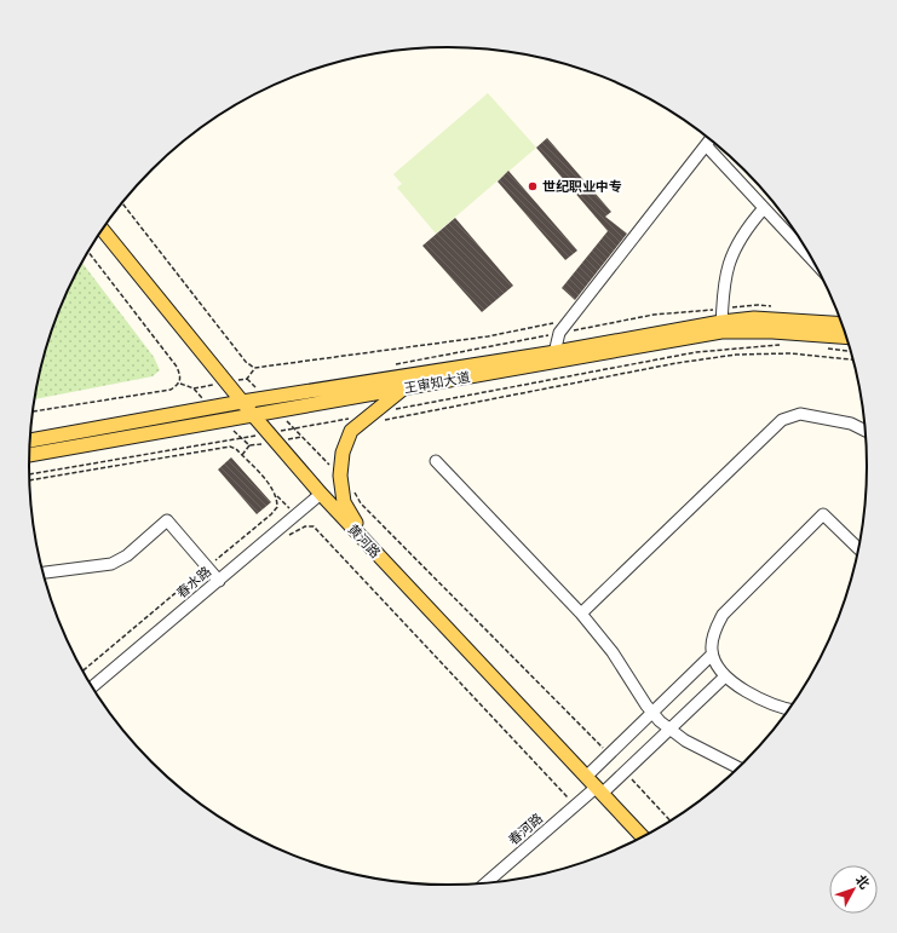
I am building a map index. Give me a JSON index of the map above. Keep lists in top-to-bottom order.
{
  "streets": {
    "main road": ["王审知大道", "黄河路"],
    "street": ["春水路", "春河路"]
  },
  "crossings": [
    ["王审知大道", "黄河路"],
    ["黄河路", "春水路"],
    ["黄河路", "春河路"]
  ],
  "places": ["世纪职业中专"],
  "north": "top right"
}
